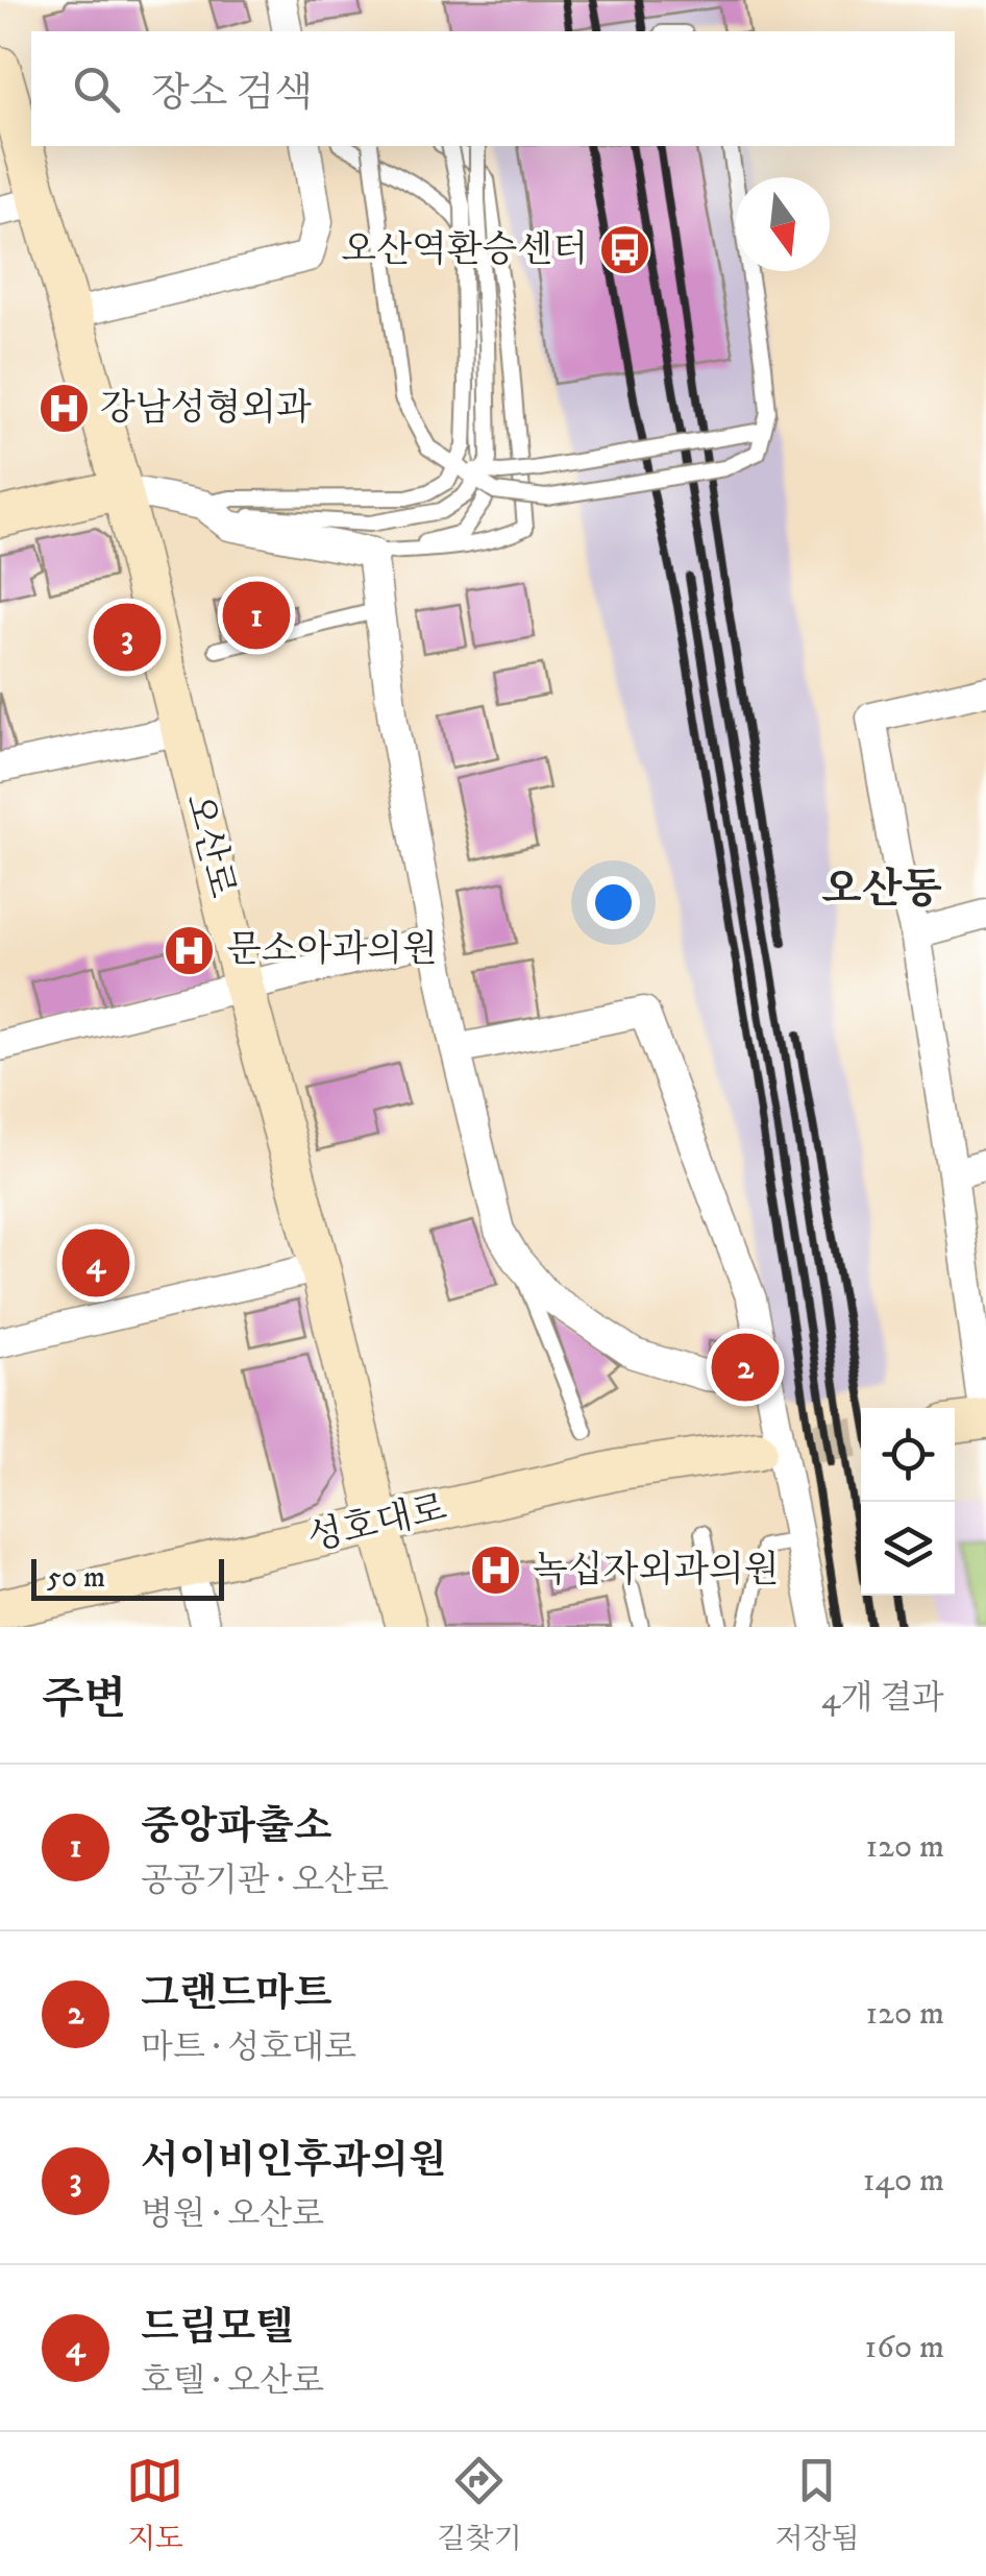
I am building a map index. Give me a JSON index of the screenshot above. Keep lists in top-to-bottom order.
{
  "streets": {
    "street": ["오산로", "성호대로"]
  },
  "crossings": [
    ["오산로", "성호대로"]
  ],
  "districts": ["오산동"],
  "places": {
    "bus stop": ["오산역환승센터"],
    "hospital": ["강남성형외과", "문소아과의원", "녹십자외과의원"]
  },
  "scale_bar": "50 m",
  "north": "bottom",
  "page": {
    "search": "장소 검색",
    "pins": [
      "1",
      "3",
      "4",
      "2"
    ],
    "scale": "50 m",
    "heading": ["주변", "4개 결과"],
    "list": [
      {
        "mark": "1",
        "name": "중앙파출소",
        "note": "공공기관 · 오산로",
        "value": "120 m"
      },
      {
        "mark": "2",
        "name": "그랜드마트",
        "note": "마트 · 성호대로",
        "value": "120 m"
      },
      {
        "mark": "3",
        "name": "서이비인후과의원",
        "note": "병원 · 오산로",
        "value": "140 m"
      },
      {
        "mark": "4",
        "name": "드림모텔",
        "note": "호텔 · 오산로",
        "value": "160 m"
      }
    ],
    "nav": ["지도", "길찾기", "저장됨"]
  }
}
